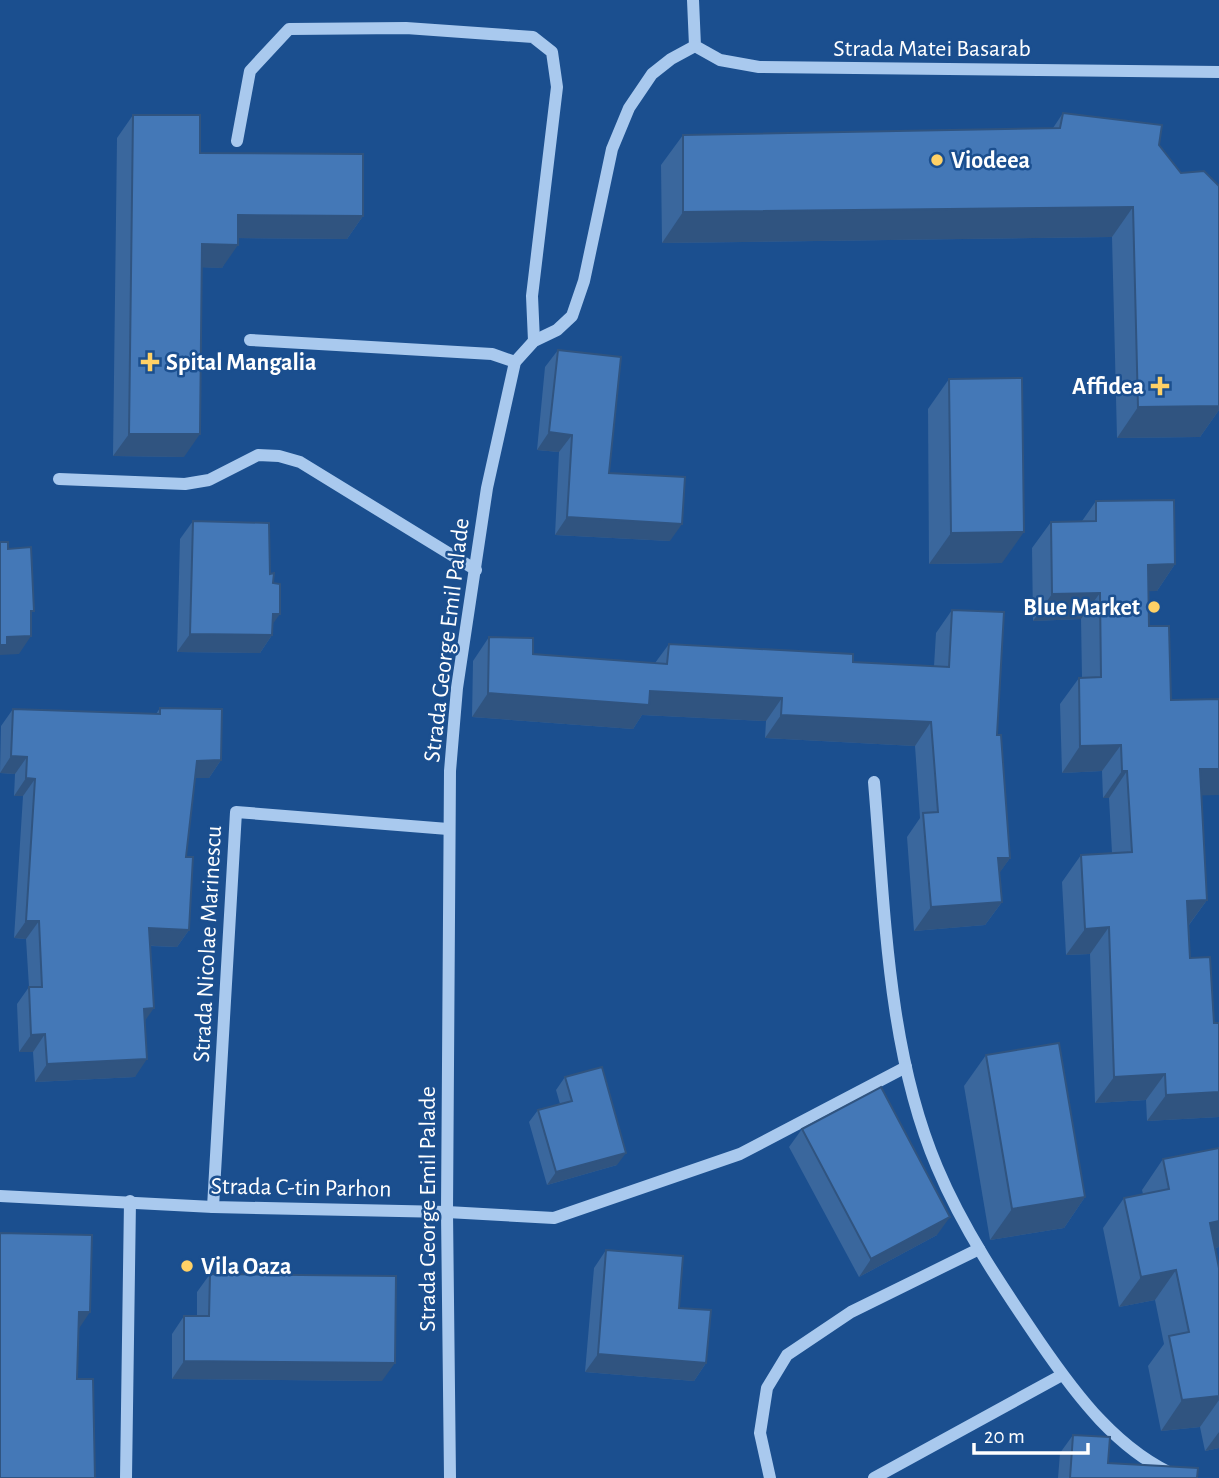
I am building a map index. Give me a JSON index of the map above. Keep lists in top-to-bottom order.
{
  "streets": {
    "street": [
      "Strada Matei Basarab",
      "Strada George Emil Palade",
      "Strada Nicolae Marinescu",
      "Strada C-tin Parhon"
    ]
  },
  "crossings": [
    ["Strada Matei Basarab", "Strada George Emil Palade"],
    ["Strada George Emil Palade", "Strada Nicolae Marinescu"],
    ["Strada George Emil Palade", "Strada C-tin Parhon"],
    ["Strada Nicolae Marinescu", "Strada C-tin Parhon"]
  ],
  "places": {
    "other": ["Viodeea", "Blue Market", "Vila Oaza"],
    "health": ["Spital Mangalia", "Affidea"]
  },
  "scale_bar": "20 m"
}
